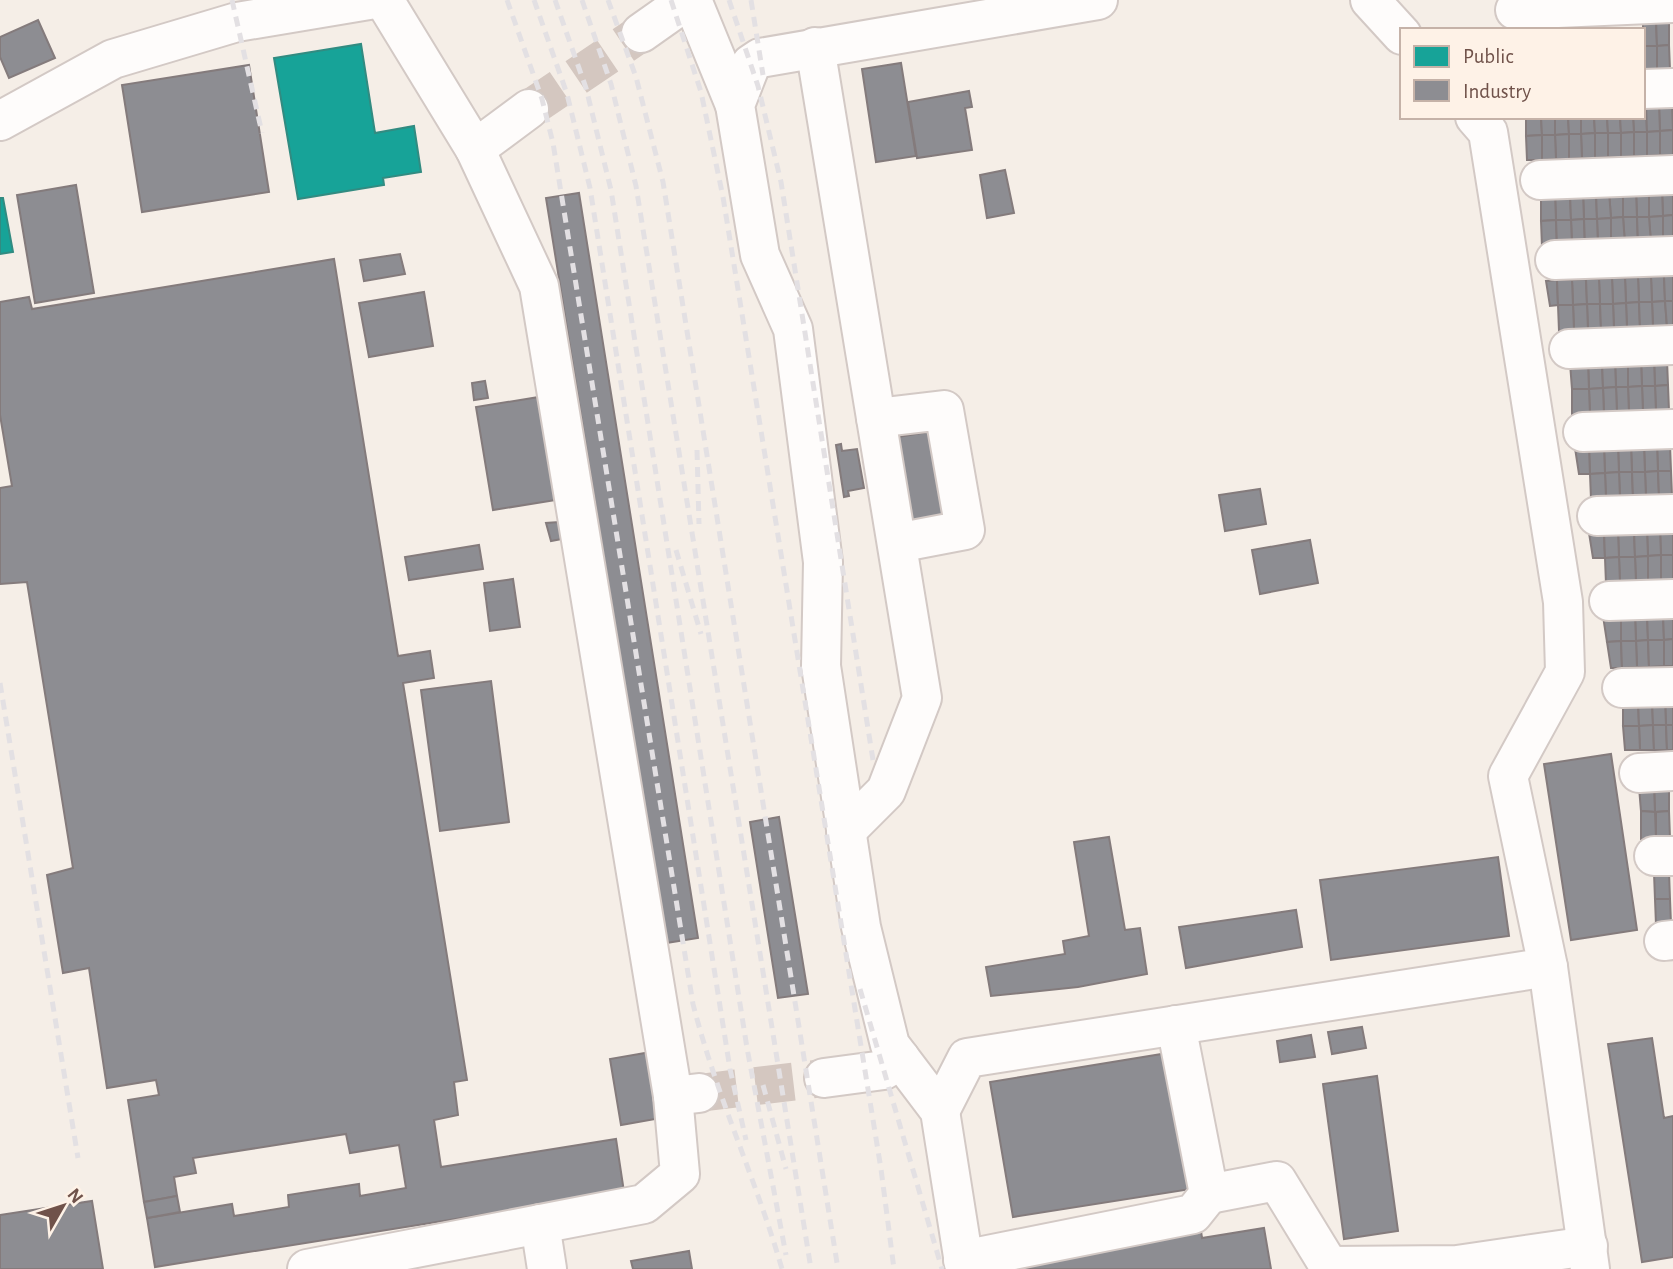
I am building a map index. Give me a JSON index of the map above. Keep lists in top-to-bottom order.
{
  "legend": ["Public", "Industry"],
  "north": "top right"
}
